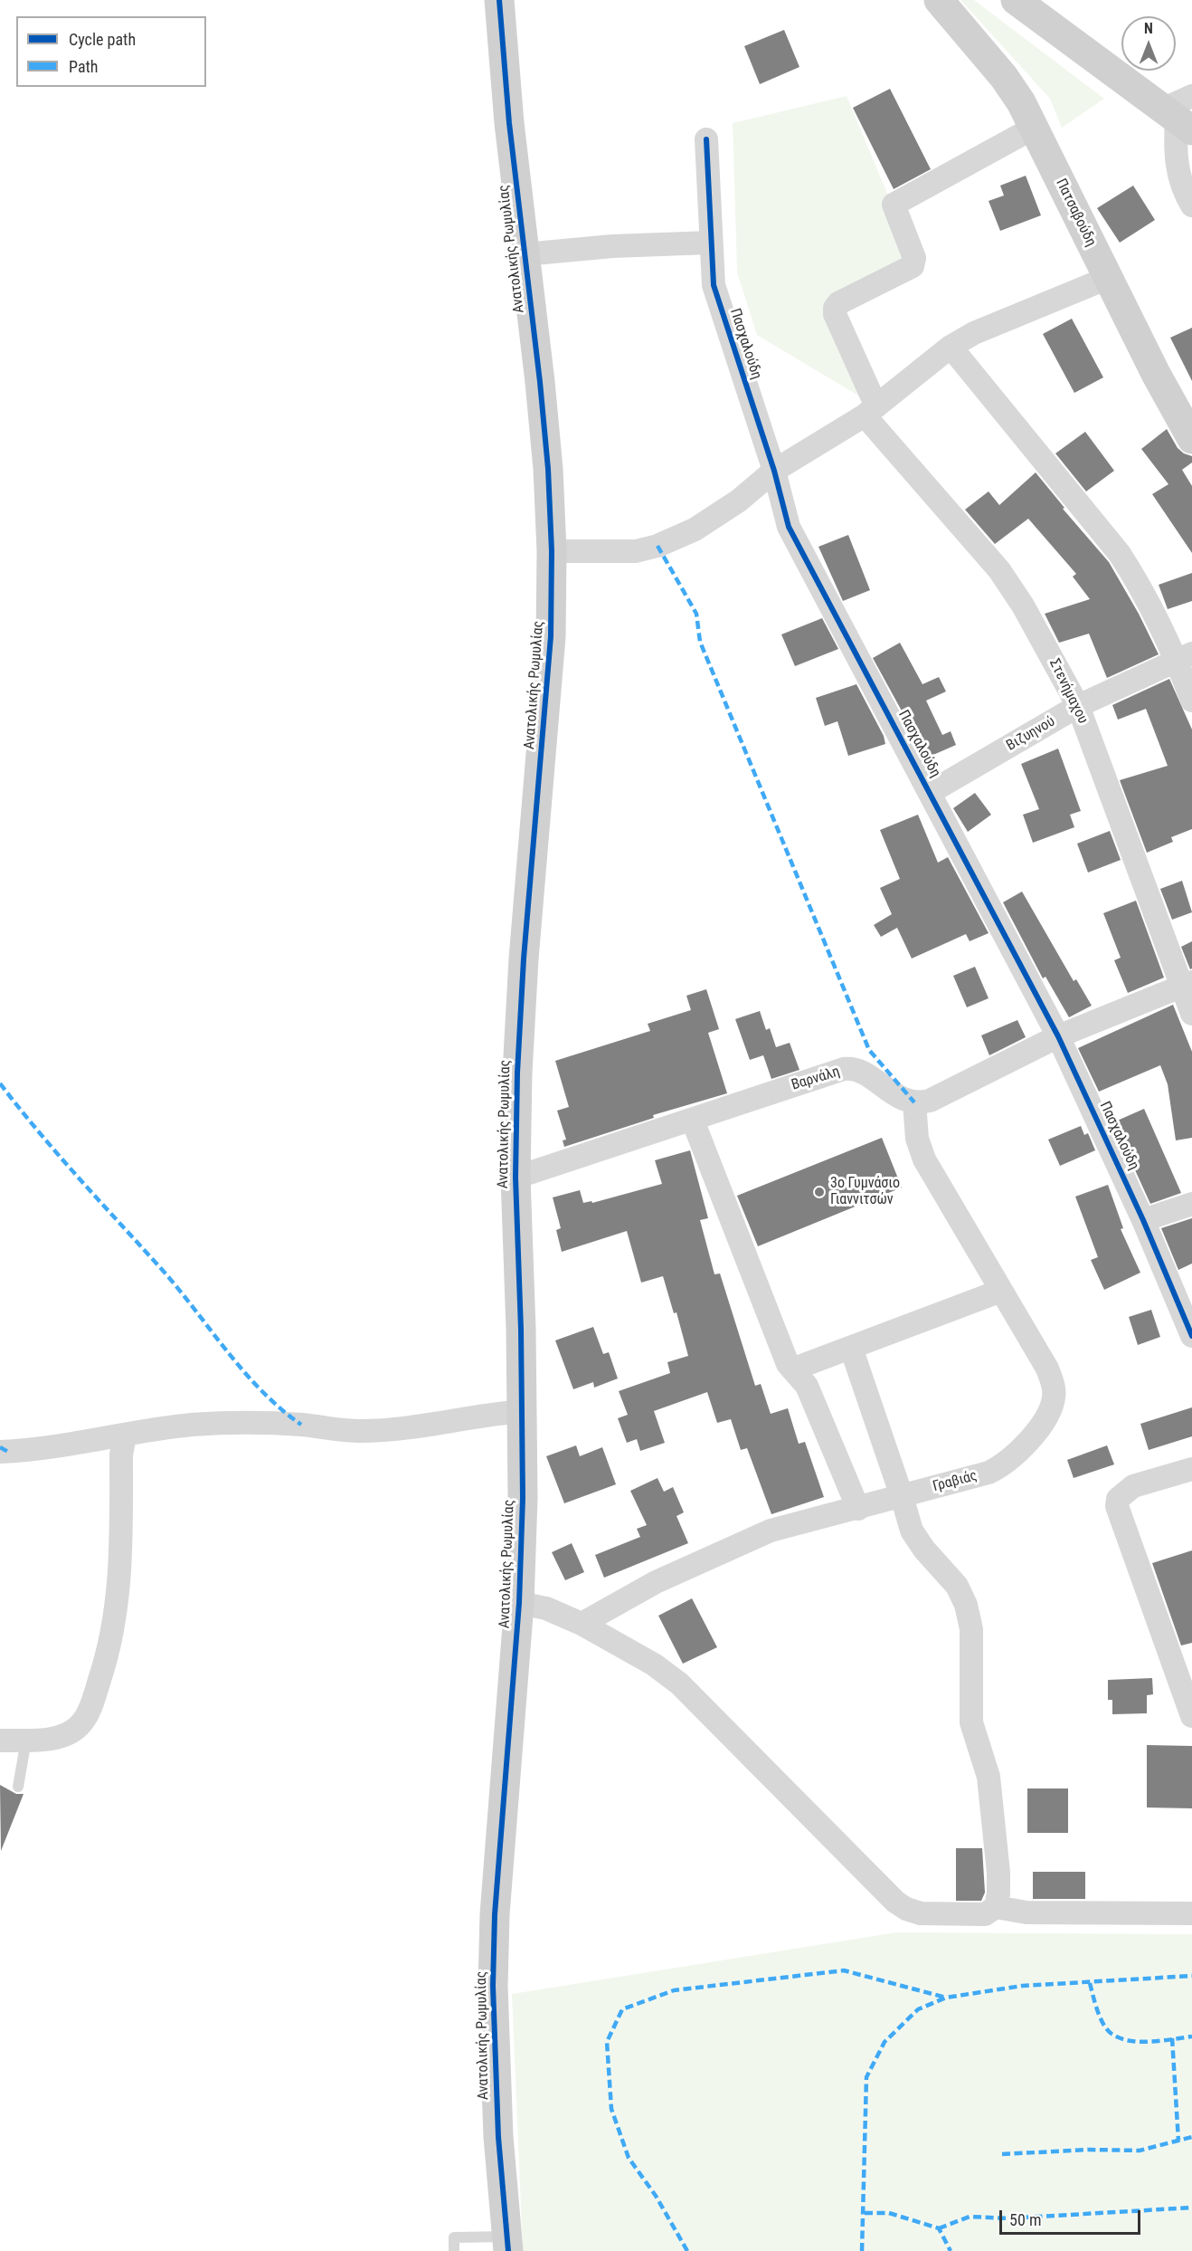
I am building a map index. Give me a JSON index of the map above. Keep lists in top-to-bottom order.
{
  "streets": {
    "street": [
      "Πατσαβούδη",
      "Ανατολικής Ρωμυλίας",
      "Πασχαλούδη",
      "Στενήμαχου",
      "Βιζυηνού",
      "Βαρνάλη",
      "Γραβιάς"
    ]
  },
  "crossings": [
    ["Πατσαβούδη", "Στενήμαχου"],
    ["Ανατολικής Ρωμυλίας", "Βαρνάλη"],
    ["Πασχαλούδη", "Βιζυηνού"],
    ["Στενήμαχου", "Βιζυηνού"],
    ["Βαρνάλη", "Γραβιάς"]
  ],
  "places": ["3ο Γυμνάσιο Γιαννιτσών"],
  "legend": ["Cycle path", "Path"],
  "scale_bar": "50 m",
  "north": "top"
}
